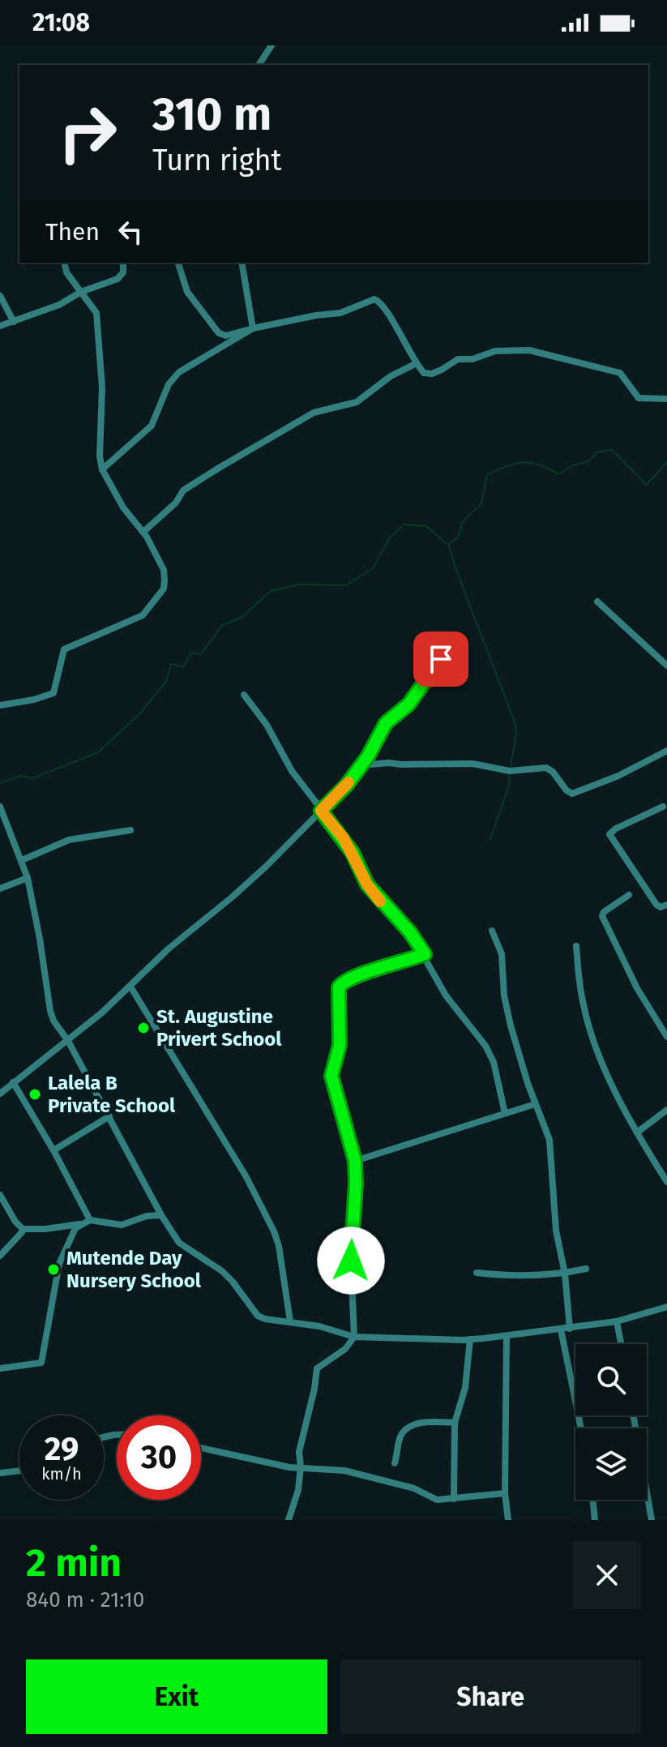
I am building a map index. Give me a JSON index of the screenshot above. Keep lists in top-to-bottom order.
{
  "places": ["St. Augustine Privert School", "Lalela B Private School", "Mutende Day Nursery School"],
  "page": {
    "status": "21:08",
    "turn": ["310 m", "Turn right"],
    "then": "Then",
    "speed": "29 km/h",
    "limit": "30",
    "heading": ["2 min", "840 m · 21:10"],
    "buttons": ["Exit", "Share"]
  }
}
